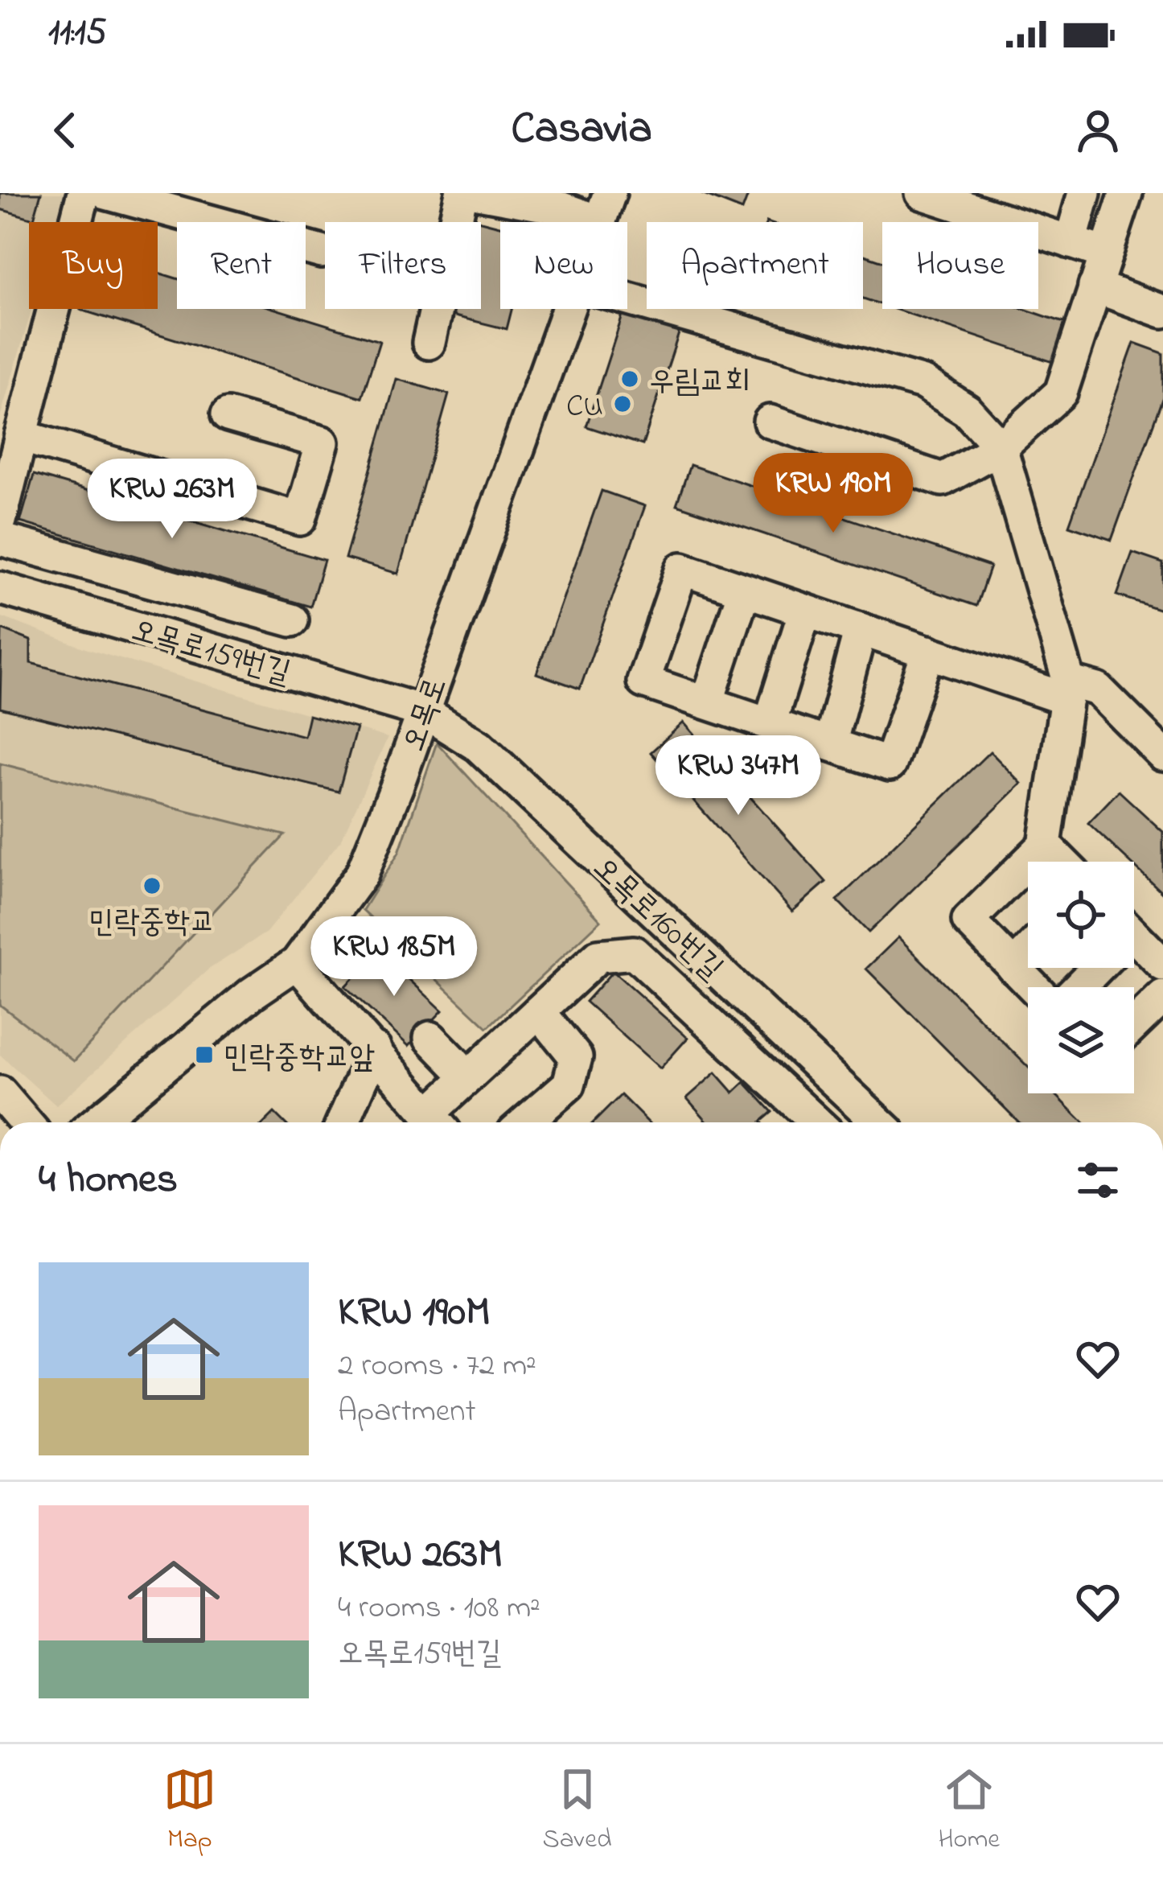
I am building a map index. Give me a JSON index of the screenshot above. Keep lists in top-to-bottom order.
{
  "streets": {
    "street": ["오목로159번길", "오목로", "오목로160번길"]
  },
  "crossings": [
    ["오목로159번길", "오목로"],
    ["오목로159번길", "오목로160번길"],
    ["오목로", "오목로160번길"]
  ],
  "places": {
    "other": ["우림교회", "CU", "민락중학교"],
    "transit": ["민락중학교앞"]
  },
  "page": {
    "status": "11:15",
    "header": "Casavia",
    "chip": [
      "Buy",
      "Rent",
      "Filters",
      "New",
      "Apartment",
      "House"
    ],
    "price": [
      "KRW 190M",
      "KRW 263M",
      "KRW 347M",
      "KRW 185M"
    ],
    "heading": "4 homes",
    "list": [
      {
        "name": "KRW 190M",
        "note": "2 rooms · 72 m² · Apartment"
      },
      {
        "name": "KRW 263M",
        "note": "4 rooms · 108 m² · 오목로159번길"
      }
    ],
    "tabs": ["Map", "Saved", "Home"]
  }
}
